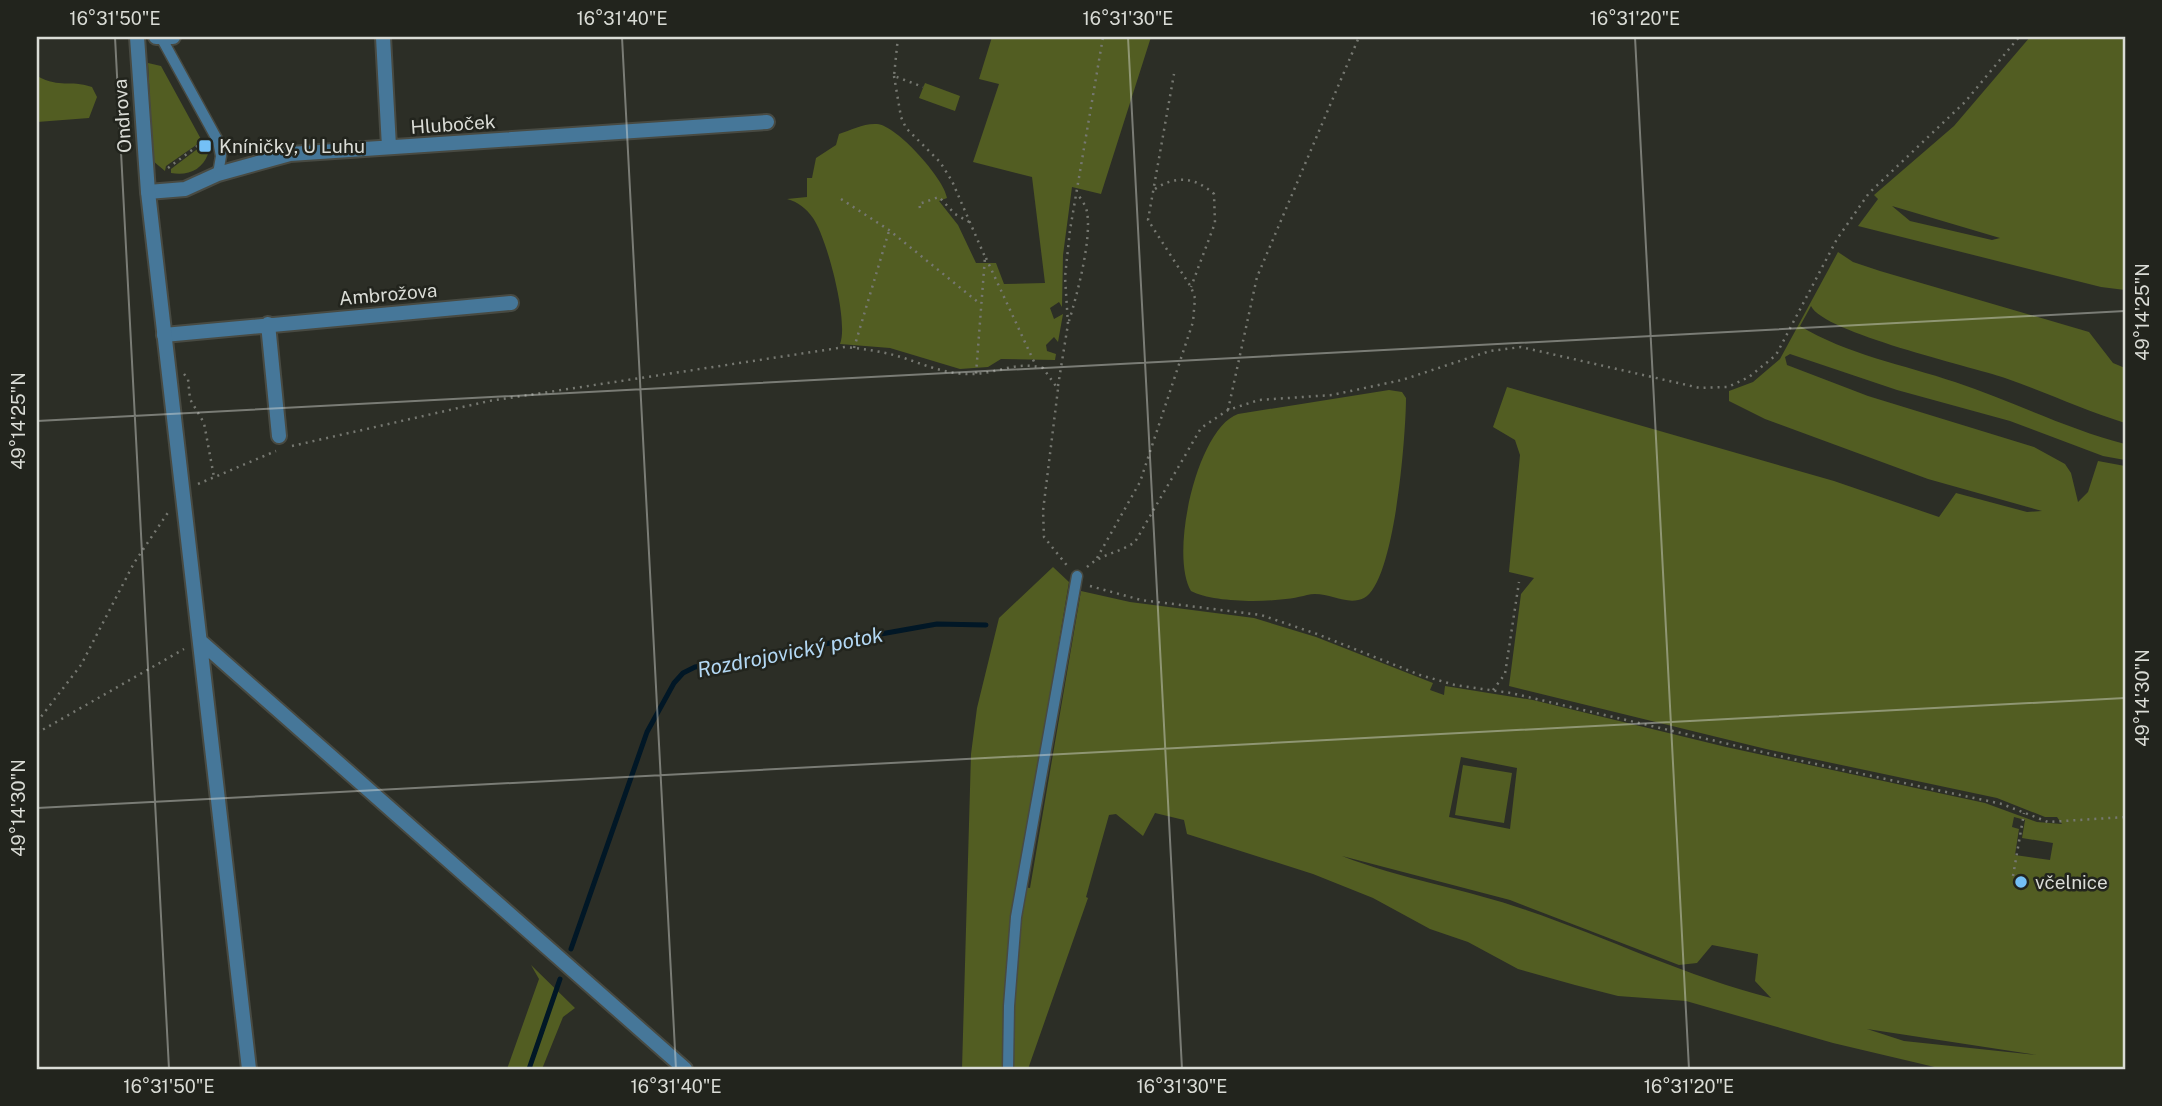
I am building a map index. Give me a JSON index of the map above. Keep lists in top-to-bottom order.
{
  "streets": {
    "street": ["Ondrova", "Hluboček", "Ambrožova"]
  },
  "crossings": [
    ["Ondrova", "Hluboček"],
    ["Ondrova", "Ambrožova"]
  ],
  "water": ["Rozdrojovický potok"],
  "places": {
    "transit": ["Kníničky, U Luhu"],
    "other": ["včelnice"]
  },
  "coordinates": [
    "16°31'50\"E",
    "16°31'40\"E",
    "16°31'30\"E",
    "16°31'20\"E",
    "49°14'25\"N",
    "49°14'30\"N"
  ]
}
